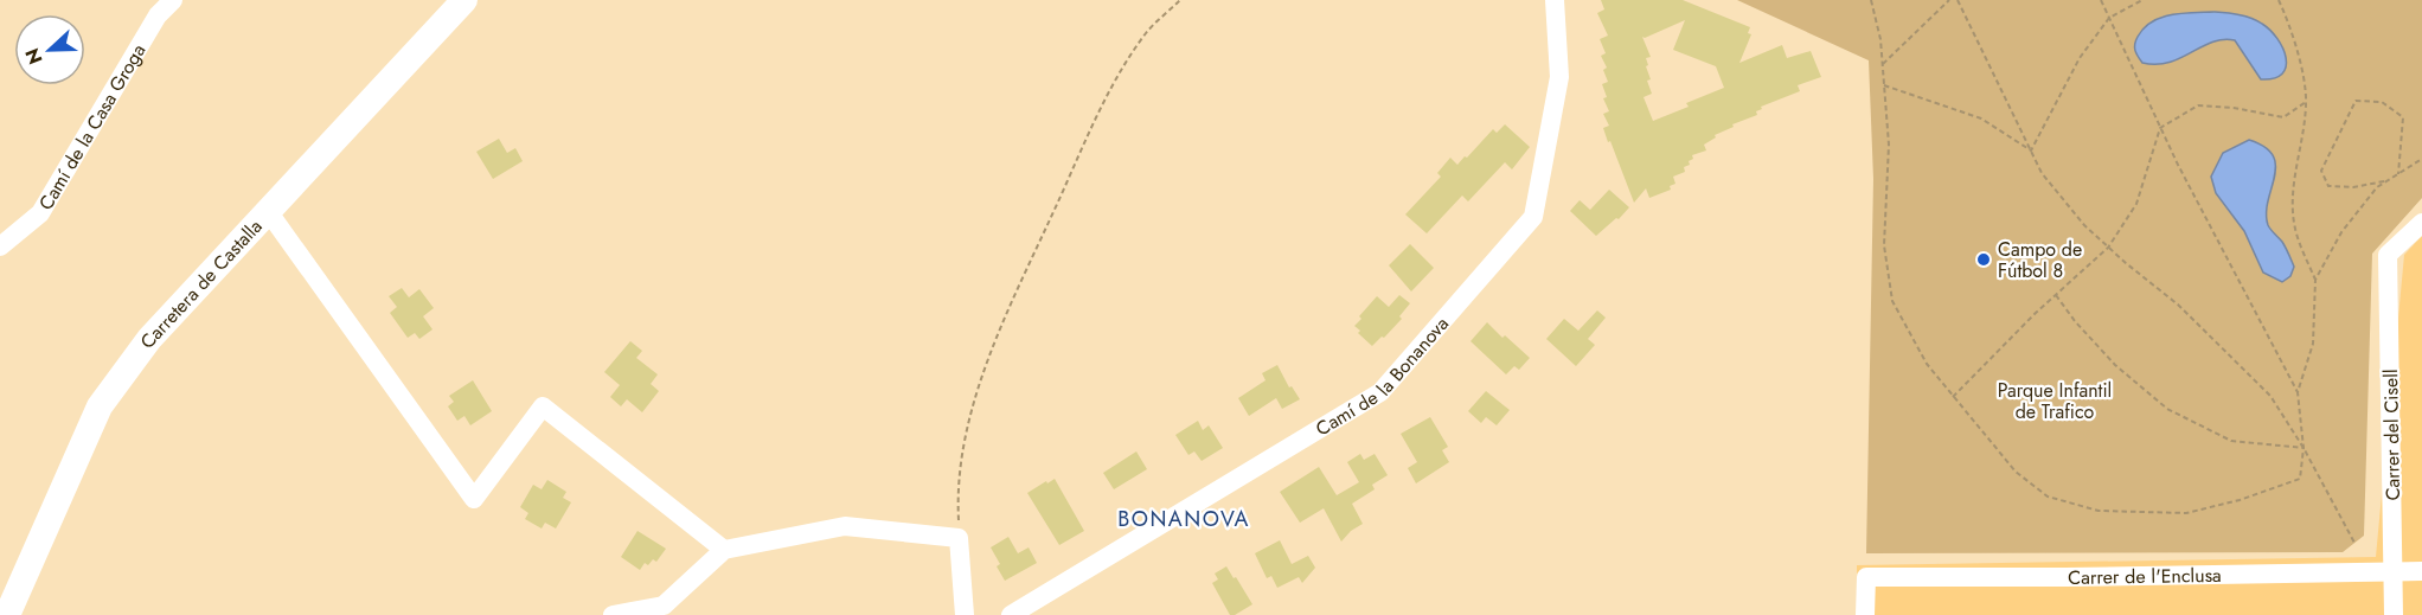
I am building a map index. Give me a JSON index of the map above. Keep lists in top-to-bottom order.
{
  "streets": {
    "main road": ["Carretera de Castalla"],
    "street": [
      "Camí de la Casa Groga",
      "Camí de la Bonanova",
      "Carrer del Cisell",
      "Carrer de l'Enclusa"
    ]
  },
  "crossings": [
    ["Carrer del Cisell", "Carrer de l'Enclusa"]
  ],
  "districts": ["BONANOVA"],
  "parks": ["Parque Infantil de Trafico"],
  "places": ["Campo de Fútbol 8"],
  "north": "left"
}
